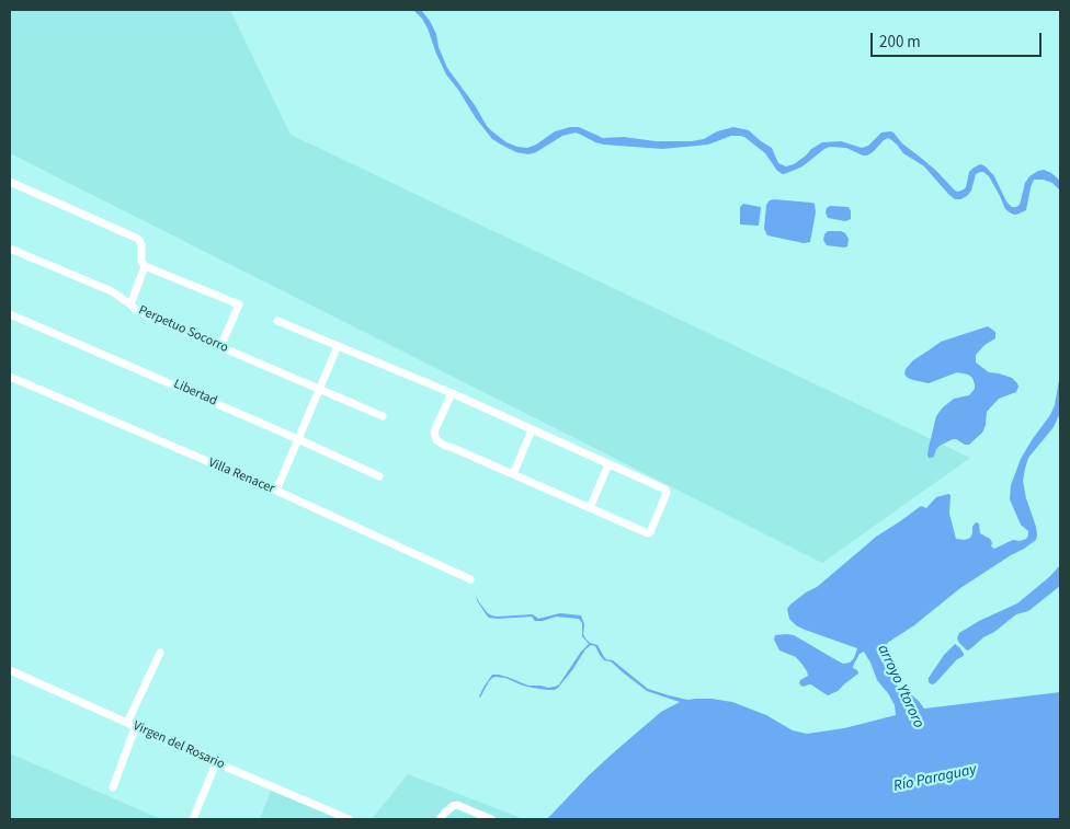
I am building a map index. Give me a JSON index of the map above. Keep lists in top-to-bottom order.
{
  "streets": {
    "street": [
      "Perpetuo Socorro",
      "Libertad",
      "Villa Renacer",
      "Virgen del Rosario"
    ]
  },
  "water": ["arroyo Ytororo", "Río Paraguay"],
  "scale_bar": "200 m"
}
